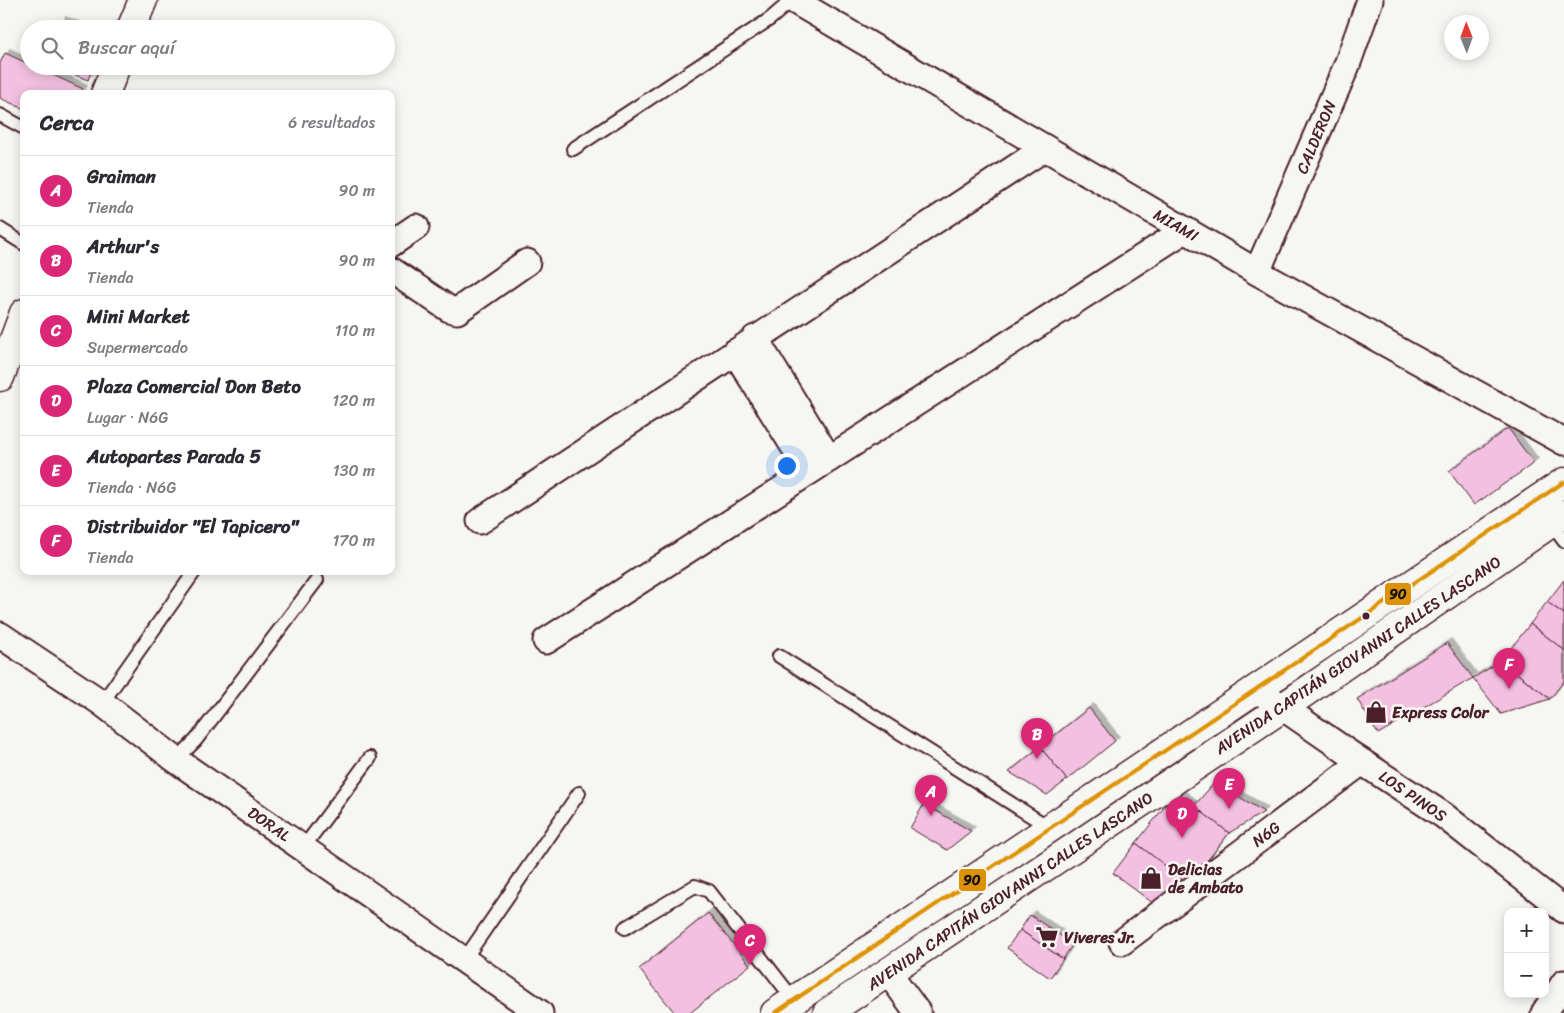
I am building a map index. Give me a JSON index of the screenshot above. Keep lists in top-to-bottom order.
{
  "streets": {
    "main road": ["AVENIDA CAPITÁN GIOVANNI CALLES LASCANO"],
    "street": [
      "CALDERON",
      "MIAMI",
      "LOS PINOS",
      "DORAL",
      "N6G"
    ]
  },
  "crossings": [
    ["CALDERON", "MIAMI"],
    ["AVENIDA CAPITÁN GIOVANNI CALLES LASCANO", "LOS PINOS"],
    ["LOS PINOS", "N6G"]
  ],
  "places": {
    "shop": ["Express Color", "Delicias de Ambato"],
    "supermarket": ["Viveres Jr."]
  },
  "lines": ["transit line 90"],
  "north": "top",
  "page": {
    "search": "Buscar aquí",
    "heading": ["Cerca", "6 resultados"],
    "list": [
      {
        "mark": "A",
        "name": "Graiman",
        "note": "Tienda",
        "value": "90 m"
      },
      {
        "mark": "B",
        "name": "Arthur's",
        "note": "Tienda",
        "value": "90 m"
      },
      {
        "mark": "C",
        "name": "Mini Market",
        "note": "Supermercado",
        "value": "110 m"
      },
      {
        "mark": "D",
        "name": "Plaza Comercial Don Beto",
        "note": "Lugar · N6G",
        "value": "120 m"
      },
      {
        "mark": "E",
        "name": "Autopartes Parada 5",
        "note": "Tienda · N6G",
        "value": "130 m"
      },
      {
        "mark": "F",
        "name": "Distribuidor \"El Tapicero\"",
        "note": "Tienda",
        "value": "170 m"
      }
    ],
    "pins": [
      "F",
      "B",
      "E",
      "A",
      "D",
      "C"
    ],
    "map_buttons": ["+", "−"]
  }
}
